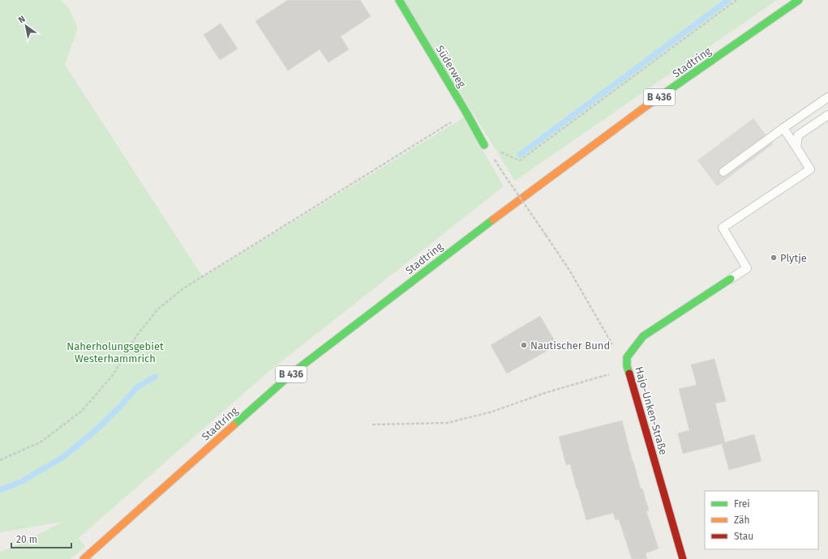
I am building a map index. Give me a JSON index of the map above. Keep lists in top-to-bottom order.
{
  "streets": {
    "main road": [
      "Stadtring",
      "Süderweg",
      "B 436",
      "Hajo-Unken-Straße"
    ]
  },
  "parks": ["Naherholungsgebiet Westerhammrich"],
  "places": ["Plytje", "Nautischer Bund"],
  "legend": ["Frei", "Zäh", "Stau"],
  "scale_bar": "20 m",
  "north": "top left"
}
